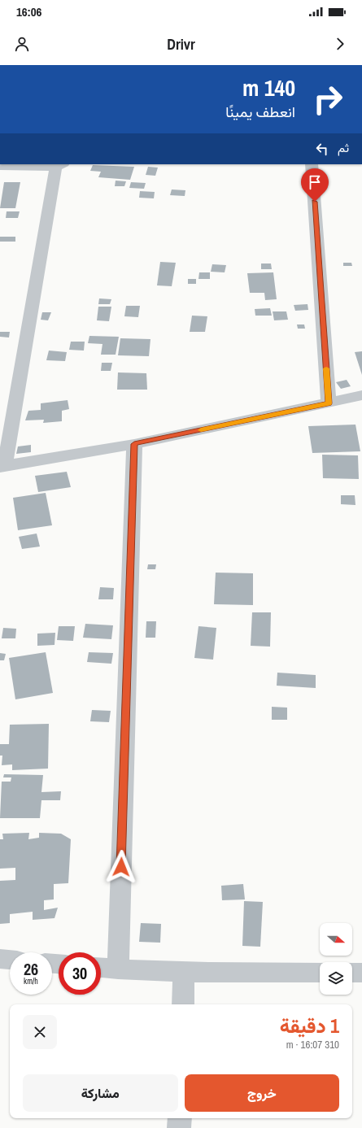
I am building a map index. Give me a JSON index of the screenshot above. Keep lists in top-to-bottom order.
{
  "north": "right",
  "page": {
    "status": "16:06",
    "header": "Drivr",
    "turn": ["140 m", "انعطف يمينًا"],
    "then": "ثم",
    "speed": "26 km/h",
    "limit": "30",
    "heading": ["1 دقيقة", "310 m · 16:07"],
    "buttons": ["خروج", "مشاركة"]
  }
}
